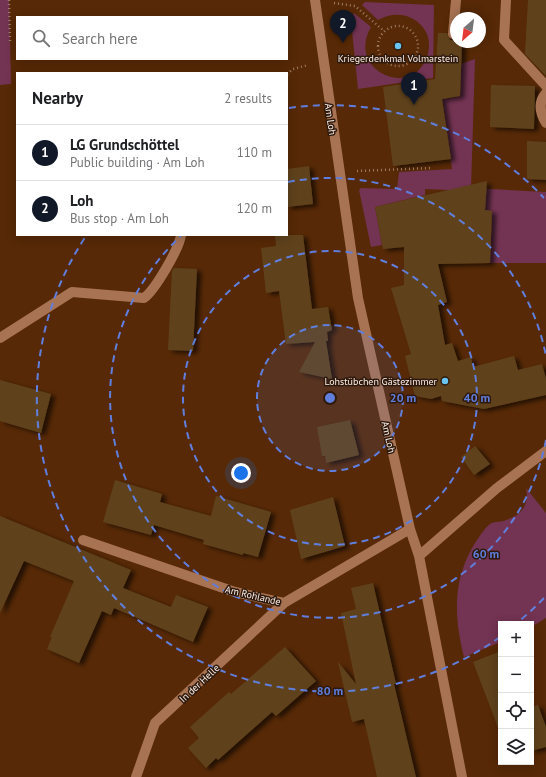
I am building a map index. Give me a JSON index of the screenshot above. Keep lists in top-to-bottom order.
{
  "streets": {
    "street": ["Am Loh", "Am Rohlande", "In der Helle"]
  },
  "crossings": [
    ["Am Loh", "Am Rohlande"],
    ["Am Rohlande", "In der Helle"]
  ],
  "places": ["Kriegerdenkmal Volmarstein", "Lohstübchen Gästezimmer"],
  "north": "bottom left",
  "page": {
    "pins": ["2", "1"],
    "search": "Search here",
    "heading": ["Nearby", "2 results"],
    "list": [
      {
        "mark": "1",
        "name": "LG Grundschöttel",
        "note": "Public building · Am Loh",
        "value": "110 m"
      },
      {
        "mark": "2",
        "name": "Loh",
        "note": "Bus stop · Am Loh",
        "value": "120 m"
      }
    ],
    "map_buttons": ["+", "−"]
  },
  "rings": [
    "20 m",
    "40 m",
    "60 m",
    "80 m"
  ]
}
